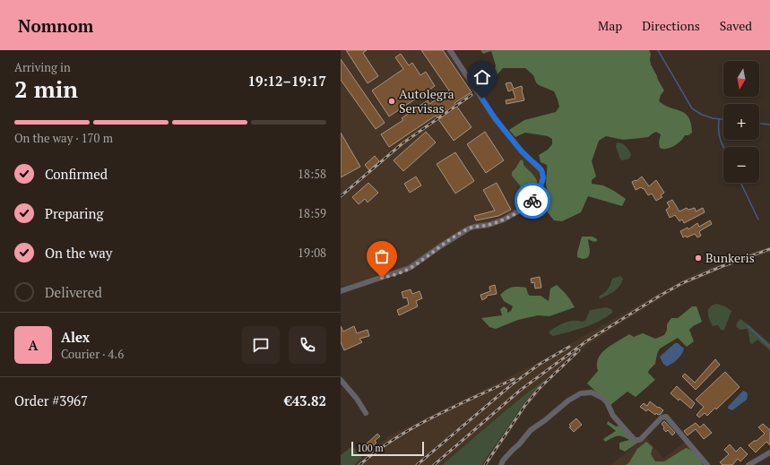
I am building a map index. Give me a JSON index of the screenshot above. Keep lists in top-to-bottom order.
{
  "places": ["Autolegra Servisas", "Bunkeris"],
  "scale_bar": "100 m",
  "north": "bottom",
  "page": {
    "header": "Nomnom",
    "nav": ["Map", "Directions", "Saved"],
    "heading": ["2 min", "Arriving in", "19:12–19:17"],
    "panel": [
      "Alex",
      "Courier · 4.6",
      "Order #3967",
      "€43.82"
    ],
    "map_buttons": ["+", "−"],
    "bar": "On the way · 170 m",
    "list": [
      ["Confirmed", "18:58"],
      ["Preparing", "18:59"],
      ["On the way", "19:08"],
      "Delivered"
    ],
    "round": "A",
    "scale": "100 m"
  }
}
